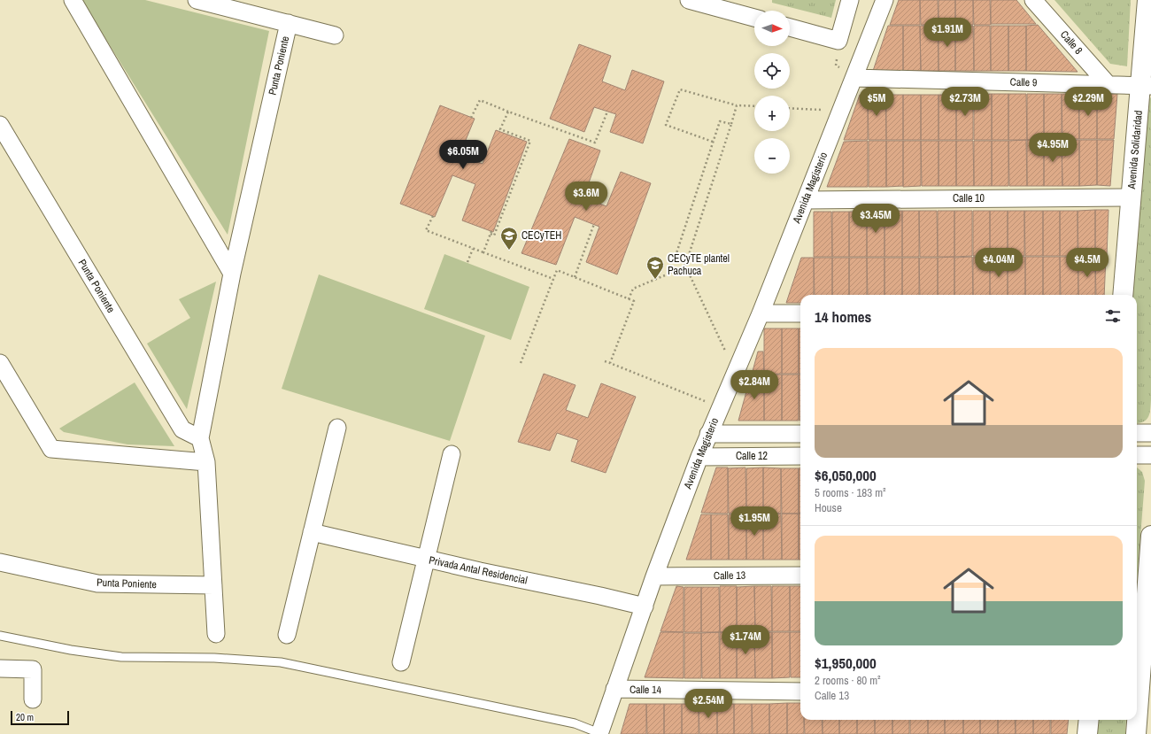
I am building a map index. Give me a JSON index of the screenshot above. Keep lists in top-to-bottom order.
{
  "streets": {
    "street": [
      "Calle 8",
      "Punta Poniente",
      "Calle 9",
      "Avenida Solidaridad",
      "Avenida Magisterio",
      "Calle 10",
      "Calle 12",
      "Privada Antal Residencial",
      "Calle 13",
      "Calle 14"
    ]
  },
  "crossings": [
    ["Calle 8", "Calle 9"],
    ["Calle 9", "Avenida Solidaridad"],
    ["Calle 9", "Avenida Magisterio"],
    ["Avenida Solidaridad", "Calle 10"],
    ["Avenida Magisterio", "Calle 10"],
    ["Avenida Magisterio", "Calle 12"],
    ["Avenida Magisterio", "Privada Antal Residencial"],
    ["Avenida Magisterio", "Calle 13"],
    ["Avenida Magisterio", "Calle 14"]
  ],
  "places": {
    "school or university": ["CECyTEH", "CECyTE plantel Pachuca"]
  },
  "scale_bar": "20 m",
  "north": "right",
  "page": {
    "map_buttons": ["+", "−"],
    "price": [
      "$1.91M",
      "$5M",
      "$2.73M",
      "$2.29M",
      "$4.95M",
      "$6.05M",
      "$3.6M",
      "$3.45M",
      "$4.04M",
      "$4.5M",
      "$2.84M",
      "$1.95M",
      "$1.74M",
      "$2.54M"
    ],
    "heading": "14 homes",
    "list": [
      {
        "name": "$6,050,000",
        "note": "5 rooms · 183 m² · House"
      },
      {
        "name": "$1,950,000",
        "note": "2 rooms · 80 m² · Calle 13"
      }
    ],
    "scale": "20 m"
  }
}
